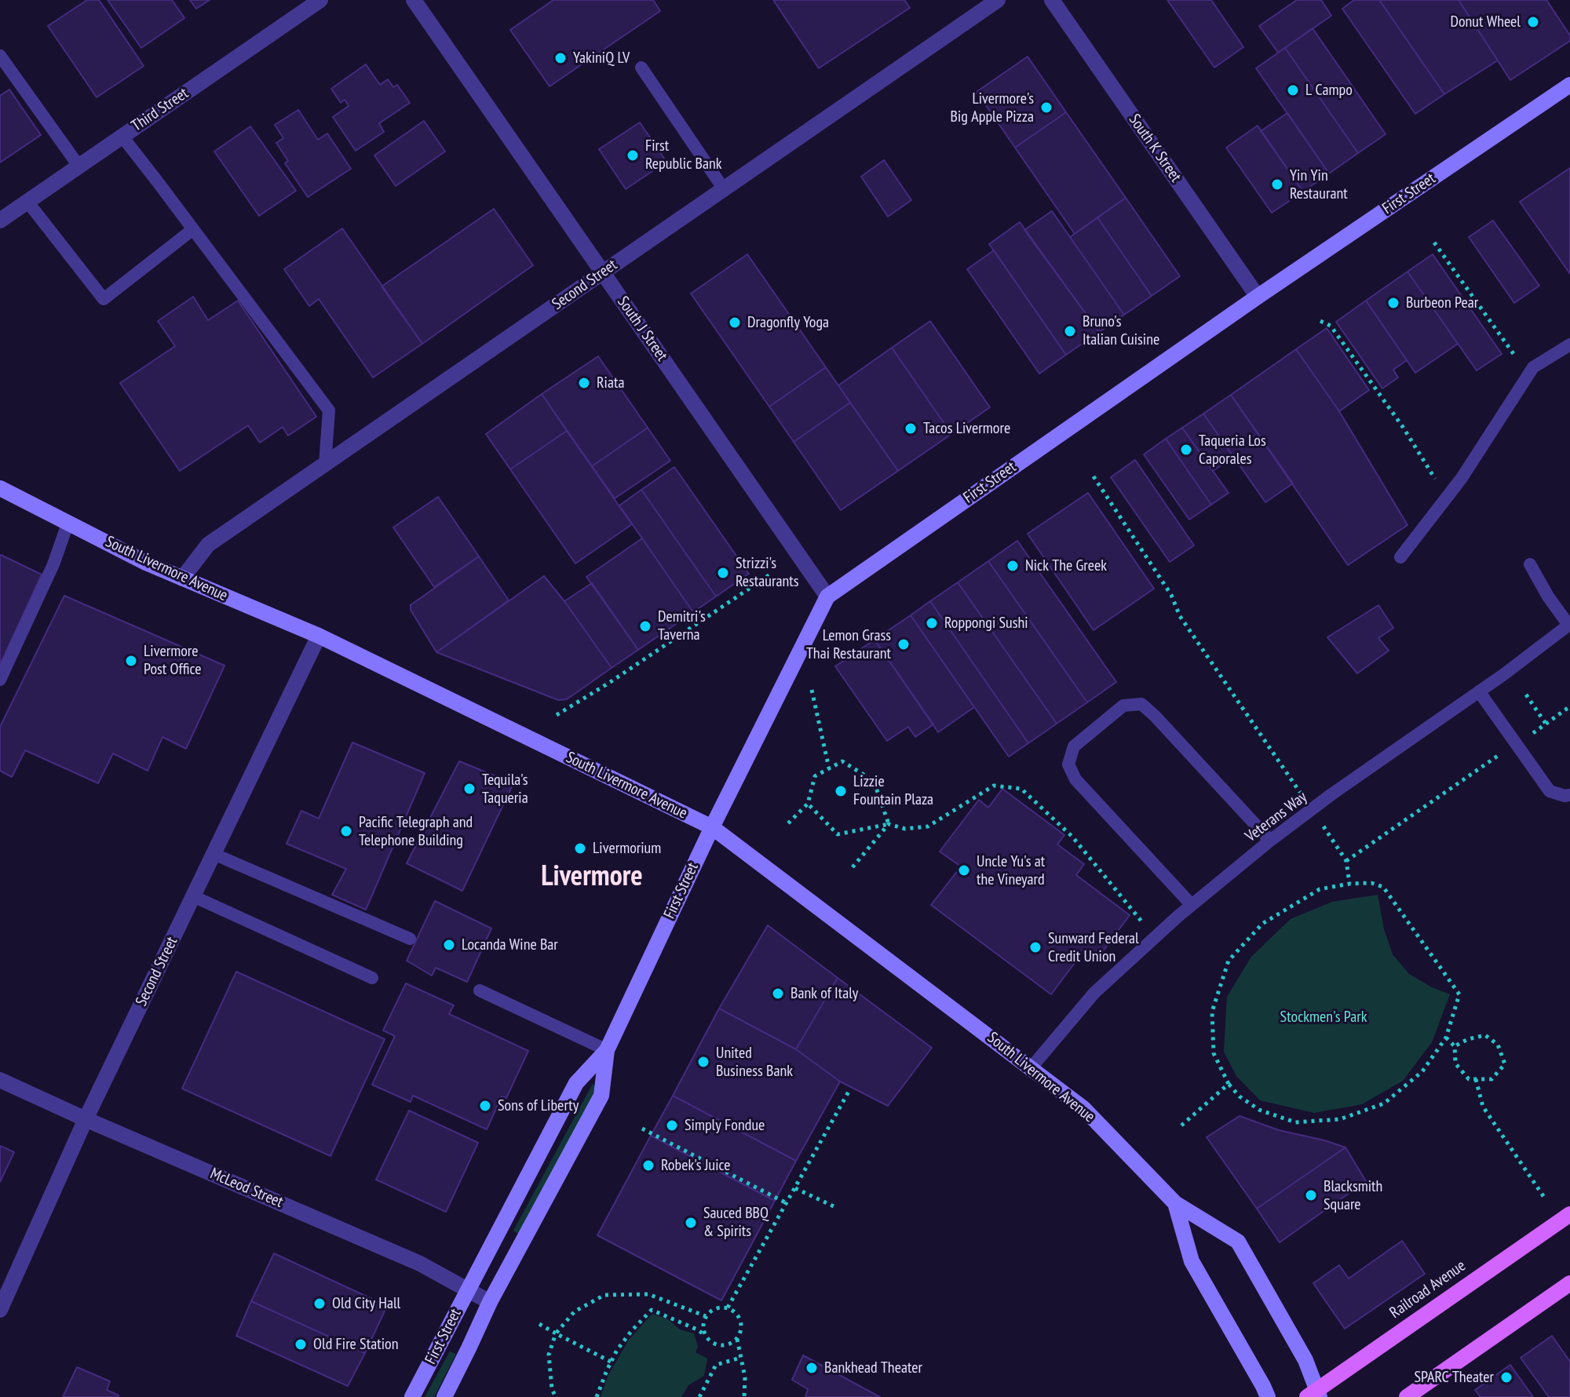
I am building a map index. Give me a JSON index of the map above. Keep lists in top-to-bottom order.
{
  "streets": {
    "main road": ["First Street", "South Livermore Avenue", "Railroad Avenue"],
    "street": [
      "Third Street",
      "South K Street",
      "Second Street",
      "South J Street",
      "McLeod Street"
    ],
    "lane": ["Veterans Way"]
  },
  "crossings": [
    ["South K Street", "First Street"],
    ["First Street", "South J Street"],
    ["First Street", "South Livermore Avenue"],
    ["First Street", "McLeod Street"],
    ["Second Street", "South J Street"],
    ["Second Street", "South Livermore Avenue"],
    ["Second Street", "McLeod Street"],
    ["South Livermore Avenue", "Veterans Way"],
    ["South Livermore Avenue", "Railroad Avenue"]
  ],
  "districts": ["Livermore"],
  "parks": ["Stockmen's Park"],
  "places": [
    "Donut Wheel",
    "YakiniQ LV",
    "L Campo",
    "Livermore's Big Apple Pizza",
    "First Republic Bank",
    "Yin Yin Restaurant",
    "Burbeon Pear",
    "Dragonfly Yoga",
    "Bruno's Italian Cuisine",
    "Riata",
    "Tacos Livermore",
    "Taqueria Los Caporales",
    "Nick The Greek",
    "Strizzi's Restaurants",
    "Roppongi Sushi",
    "Demitri's Taverna",
    "Lemon Grass Thai Restaurant",
    "Livermore Post Office",
    "Tequila's Taqueria",
    "Lizzie Fountain Plaza",
    "Pacific Telegraph and Telephone Building",
    "Livermorium",
    "Uncle Yu's at the Vineyard",
    "Locanda Wine Bar",
    "Sunward Federal Credit Union",
    "Bank of Italy",
    "United Business Bank",
    "Sons of Liberty",
    "Simply Fondue",
    "Robek's Juice",
    "Blacksmith Square",
    "Sauced BBQ & Spirits",
    "Old City Hall",
    "Old Fire Station",
    "Bankhead Theater",
    "SPARC Theater"
  ]
}
